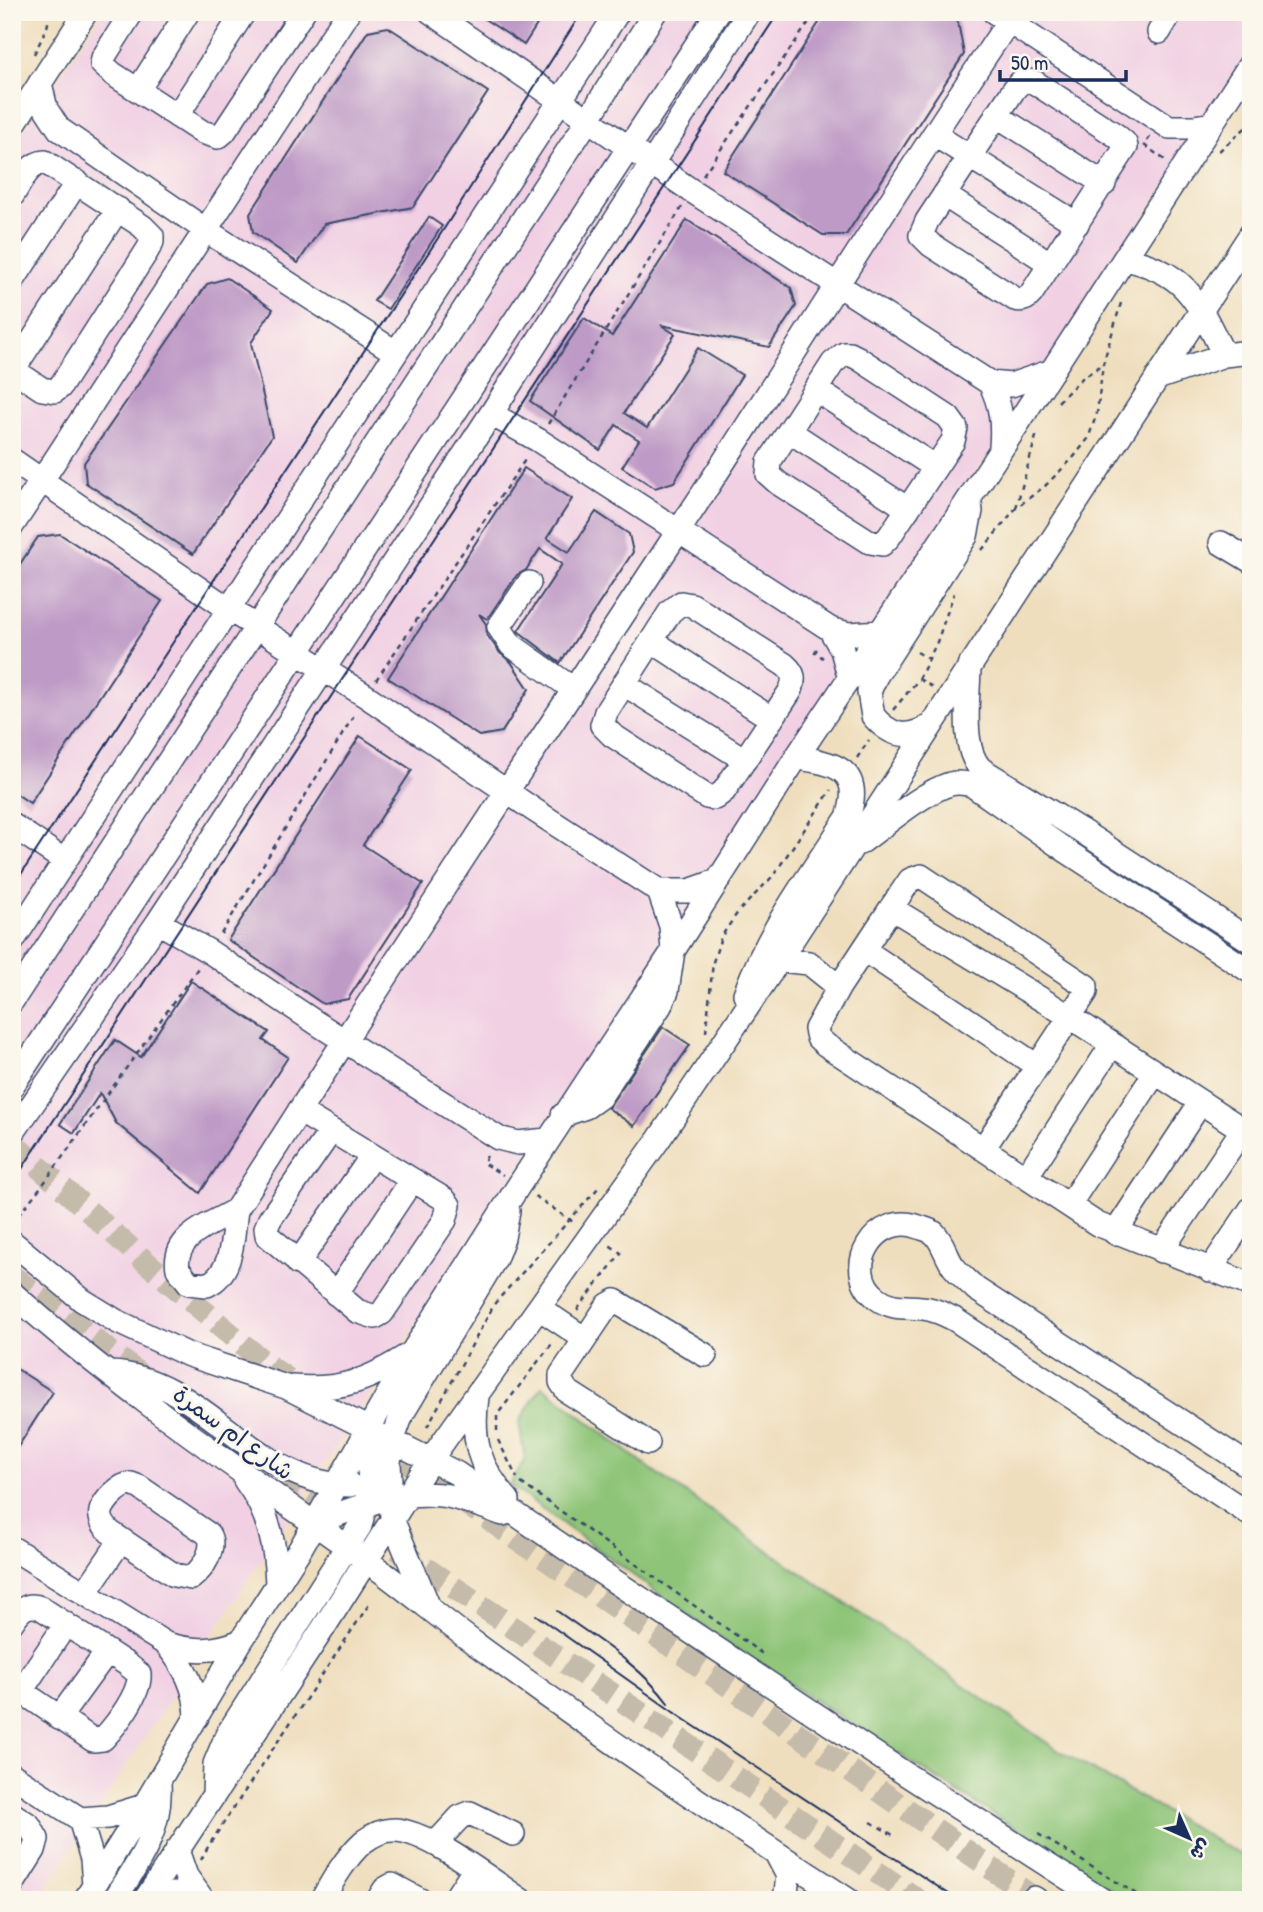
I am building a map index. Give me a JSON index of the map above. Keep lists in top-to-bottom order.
{
  "streets": {
    "street": ["شارع ام سمرة"]
  },
  "scale_bar": "50 m",
  "north": "bottom right"
}
